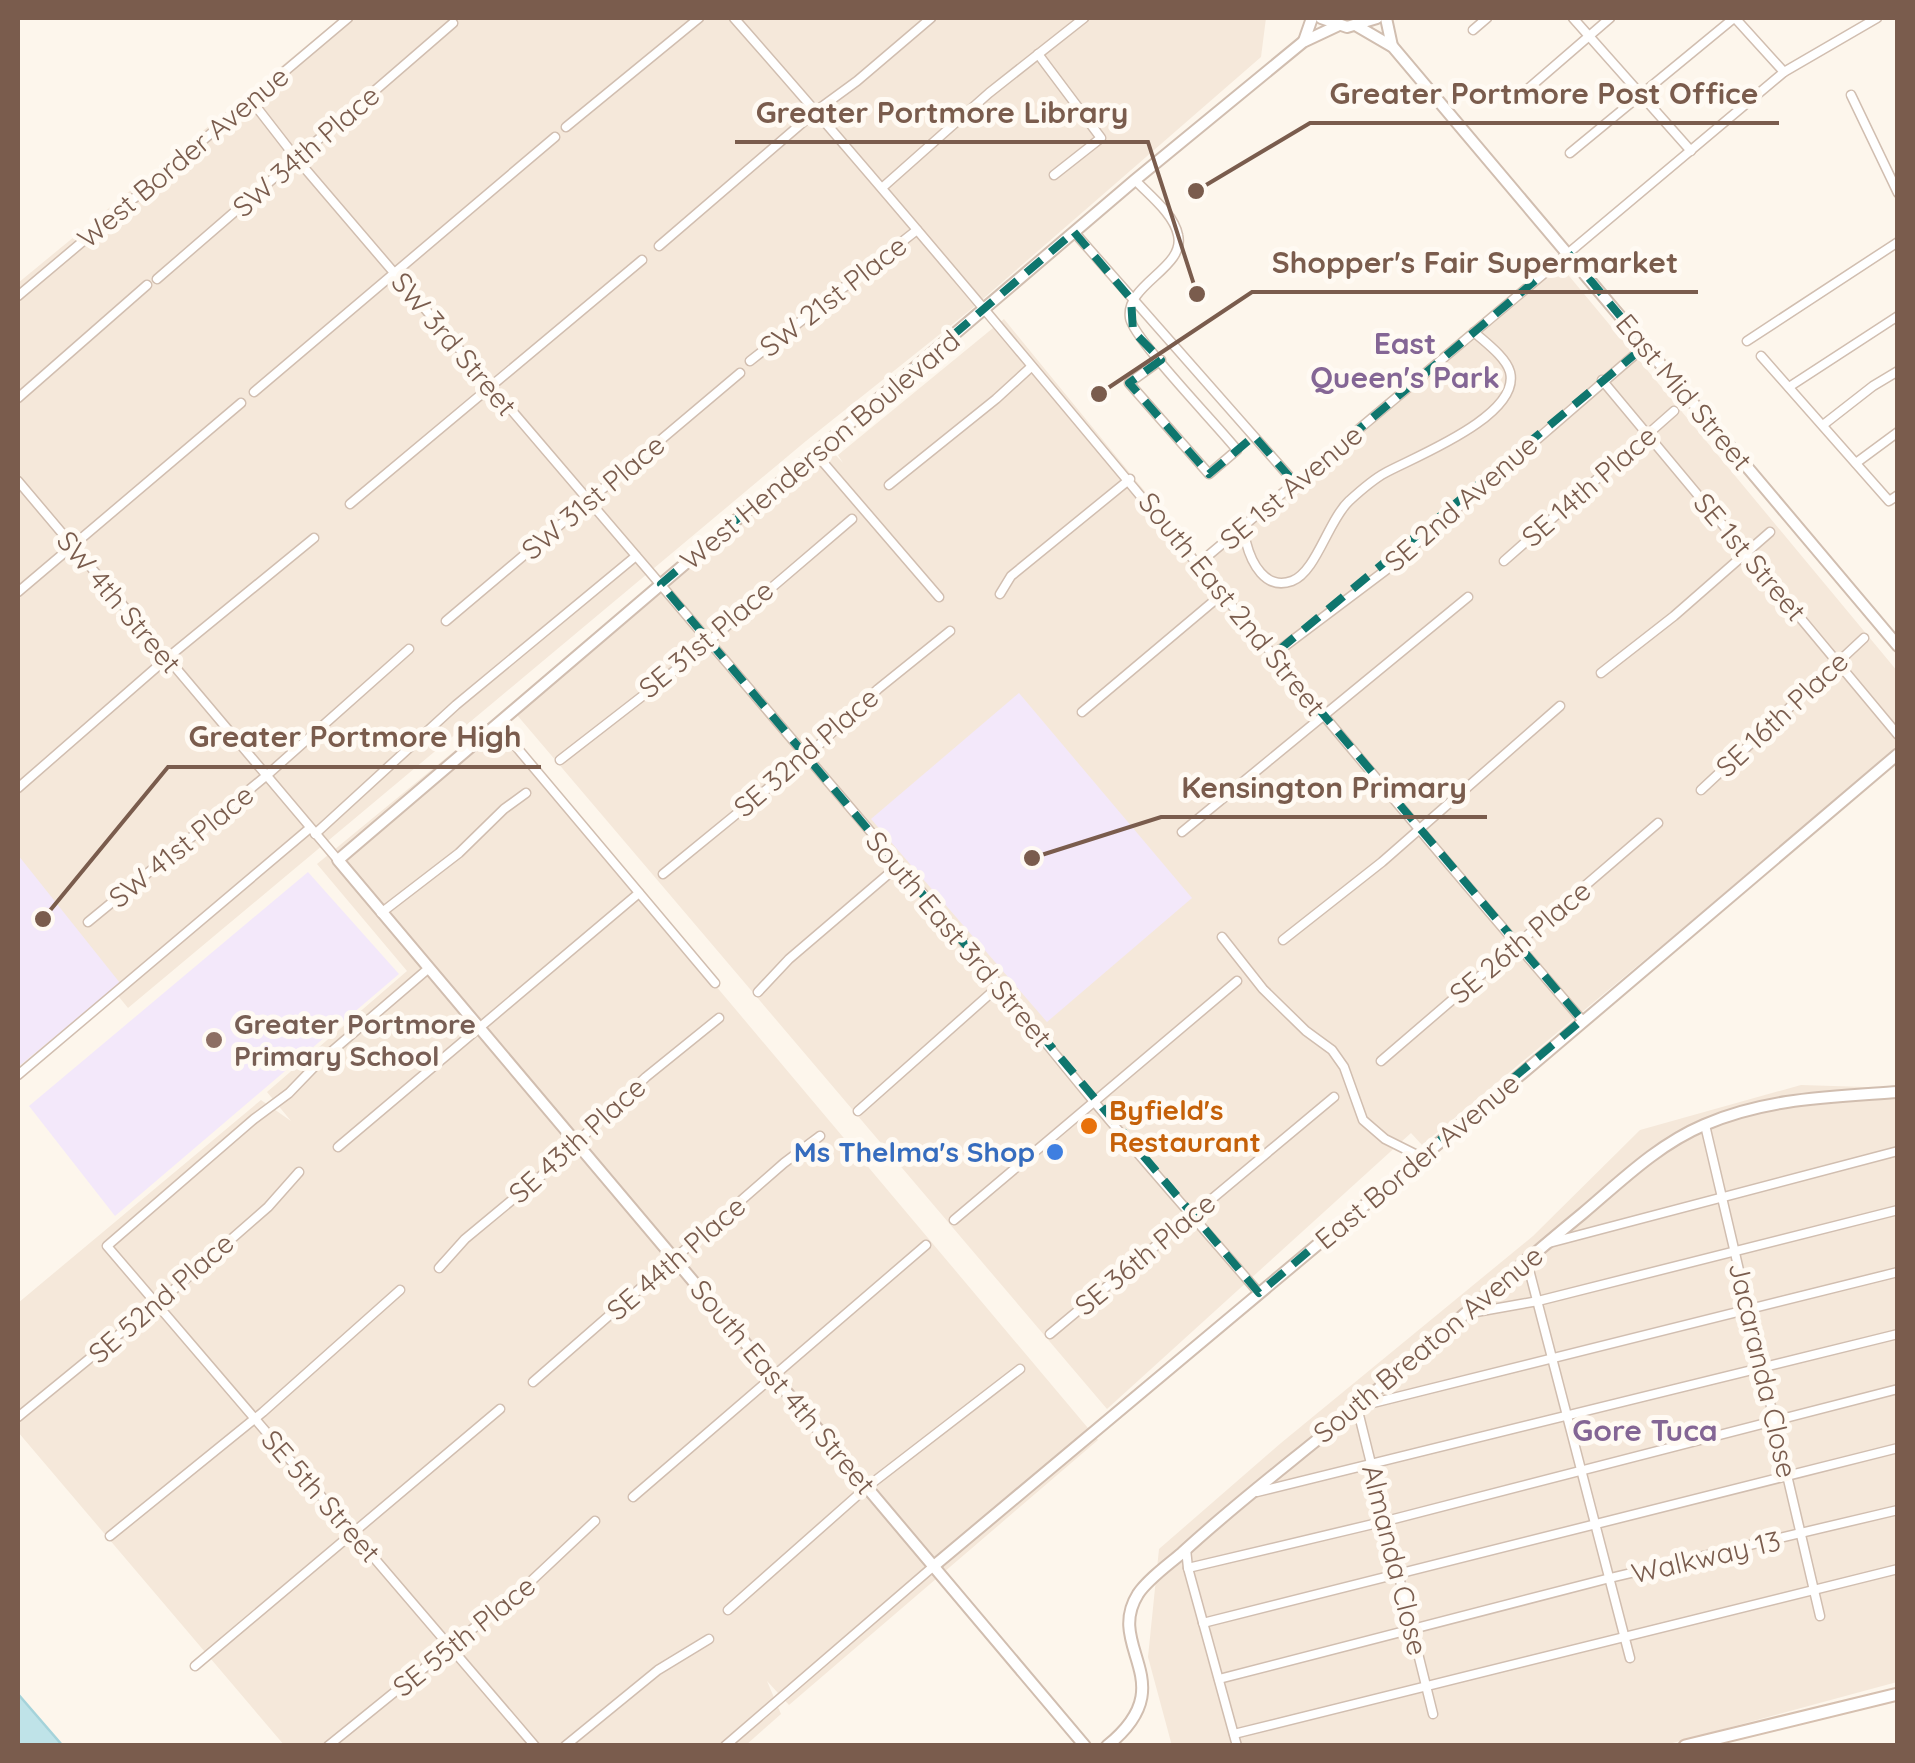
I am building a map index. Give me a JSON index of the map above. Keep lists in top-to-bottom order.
{
  "streets": {
    "street": [
      "SW 34th Place",
      "West Border Avenue",
      "SW 21st Place",
      "SW 3rd Street",
      "East Mid Street",
      "West Henderson Boulevard",
      "SE 14th Place",
      "SE 1st Avenue",
      "SW 31st Place",
      "SE 2nd Avenue",
      "SE 1st Street",
      "SW 4th Street",
      "South East 2nd Street",
      "SE 31st Place",
      "SE 16th Place",
      "SE 32nd Place",
      "SW 41st Place",
      "South East 3rd Street",
      "SE 26th Place",
      "SE 43th Place",
      "East Border Avenue",
      "SE 36th Place",
      "SE 44th Place",
      "SE 52nd Place",
      "South Breaton Avenue",
      "Jacaranda Close",
      "South East 4th Street",
      "SE 5th Street",
      "Walkway 13",
      "Almanda Close",
      "SE 55th Place"
    ]
  },
  "crossings": [
    ["SW 34th Place", "SW 3rd Street"],
    ["West Border Avenue", "SW 3rd Street"],
    ["SW 21st Place", "South East 2nd Street"],
    ["SW 3rd Street", "West Henderson Boulevard"],
    ["SW 3rd Street", "SW 31st Place"],
    ["SW 3rd Street", "South East 3rd Street"],
    ["East Mid Street", "SE 1st Avenue"],
    ["East Mid Street", "SE 2nd Avenue"],
    ["West Henderson Boulevard", "SW 4th Street"],
    ["West Henderson Boulevard", "South East 2nd Street"],
    ["West Henderson Boulevard", "South East 3rd Street"],
    ["West Henderson Boulevard", "South East 4th Street"],
    ["SE 14th Place", "SE 1st Street"],
    ["SE 1st Avenue", "South East 2nd Street"],
    ["SE 2nd Avenue", "SE 1st Street"],
    ["SE 2nd Avenue", "South East 2nd Street"],
    ["SE 1st Street", "SE 16th Place"],
    ["SW 4th Street", "SW 41st Place"],
    ["SW 4th Street", "South East 4th Street"],
    ["South East 2nd Street", "SE 26th Place"],
    ["South East 2nd Street", "East Border Avenue"],
    ["SE 31st Place", "South East 3rd Street"],
    ["SE 32nd Place", "South East 3rd Street"],
    ["South East 3rd Street", "East Border Avenue"],
    ["South East 3rd Street", "SE 36th Place"],
    ["SE 43th Place", "South East 4th Street"],
    ["East Border Avenue", "South East 4th Street"],
    ["SE 44th Place", "South East 4th Street"],
    ["SE 52nd Place", "SE 5th Street"],
    ["South Breaton Avenue", "Jacaranda Close"],
    ["South Breaton Avenue", "Almanda Close"],
    ["Jacaranda Close", "Walkway 13"],
    ["South East 4th Street", "SE 5th Street"],
    ["SE 5th Street", "SE 55th Place"],
    ["Walkway 13", "Almanda Close"]
  ],
  "districts": ["East Queen's Park", "Gore Tuca"],
  "places": [
    "Greater Portmore Post Office",
    "Greater Portmore Library",
    "Shopper's Fair Supermarket",
    "Kensington Primary",
    "Greater Portmore High",
    "Greater Portmore Primary School",
    "Byfield's Restaurant",
    "Ms Thelma's Shop"
  ]
}
